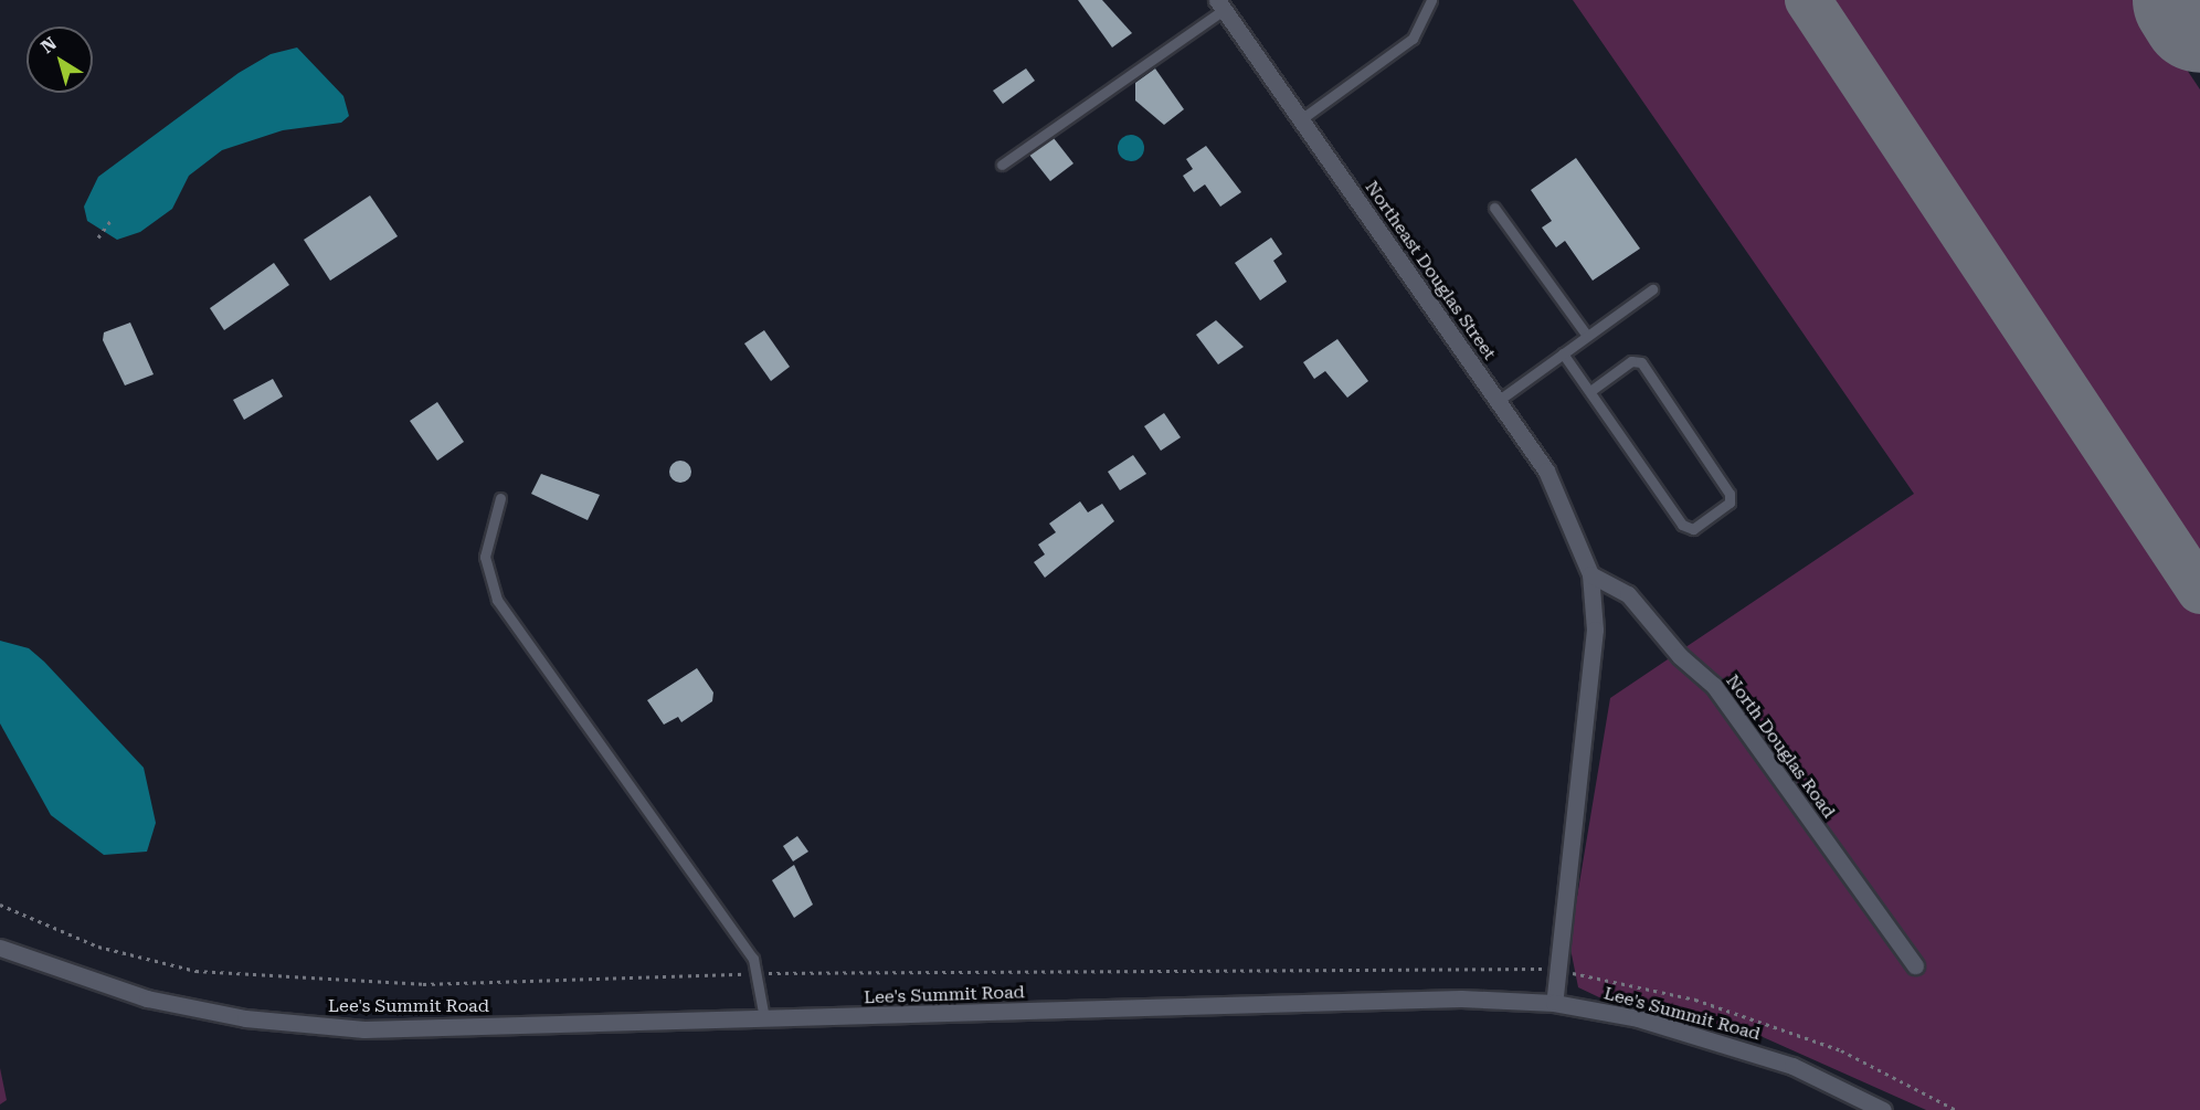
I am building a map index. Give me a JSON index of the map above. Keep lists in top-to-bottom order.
{
  "streets": {
    "main road": ["Northeast Douglas Street", "North Douglas Road", "Lee's Summit Road"]
  },
  "crossings": [
    ["Northeast Douglas Street", "North Douglas Road"],
    ["Northeast Douglas Street", "Lee's Summit Road"]
  ],
  "north": "top left"
}
